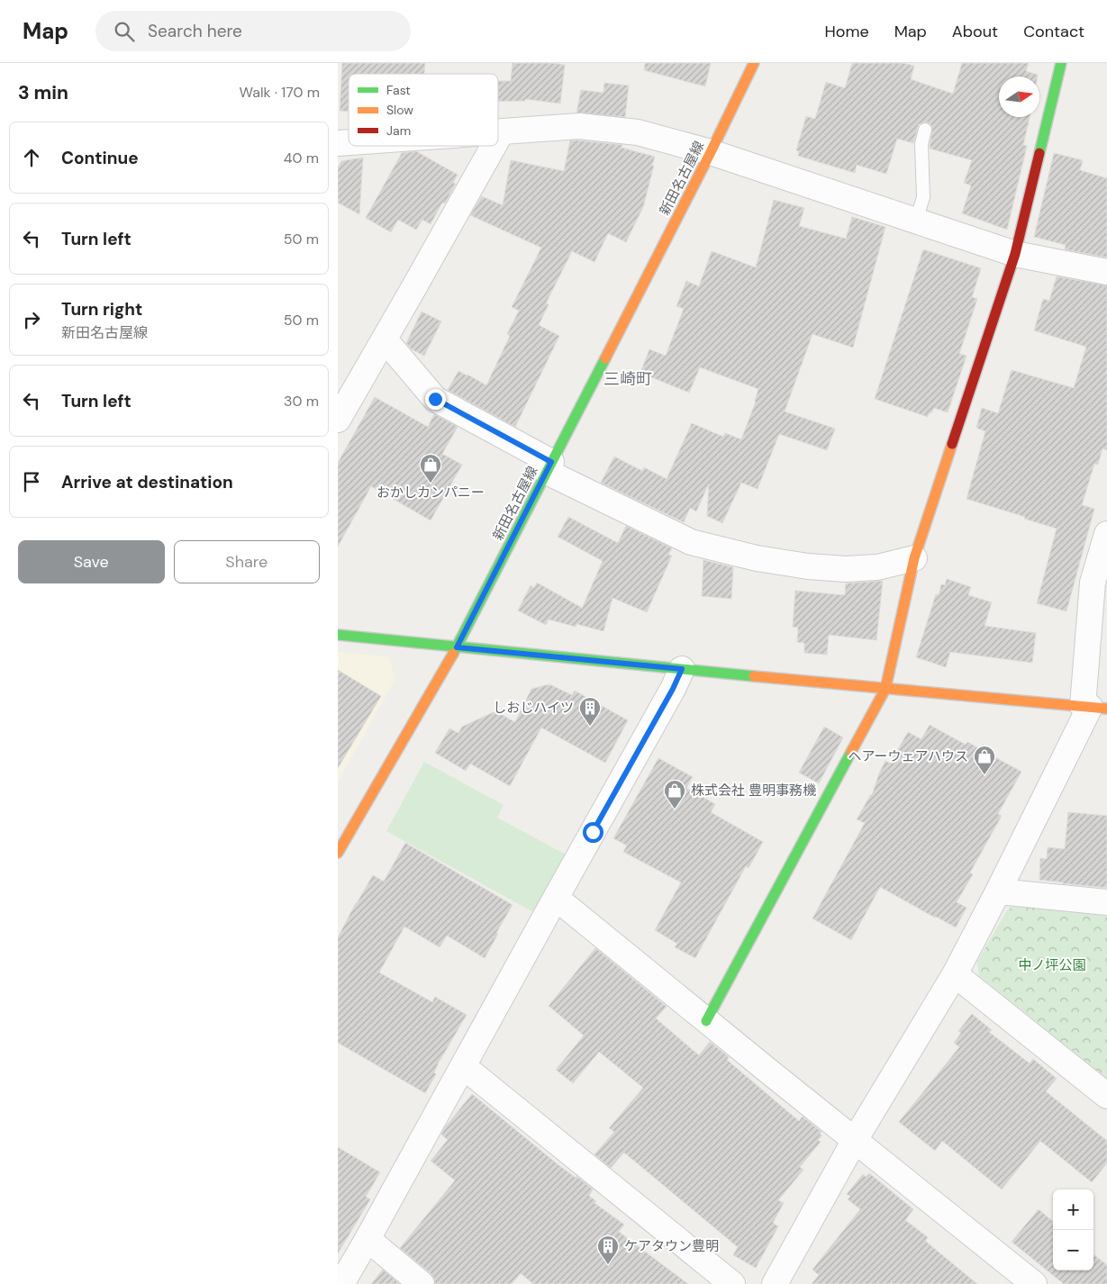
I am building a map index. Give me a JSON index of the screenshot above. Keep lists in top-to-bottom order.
{
  "streets": {
    "street": ["新田名古屋線"]
  },
  "districts": ["三崎町"],
  "parks": ["中ノ坪公園"],
  "places": {
    "shop": ["おかしカンパニー", "ヘアーウェアハウス", "株式会社 豊明事務機"],
    "building": ["しおじハイツ", "ケアタウン豊明"]
  },
  "legend": ["Fast", "Slow", "Jam"],
  "north": "right",
  "page": {
    "header": "Map",
    "search": "Search here",
    "nav": [
      "Home",
      "Map",
      "About",
      "Contact"
    ],
    "heading": ["3 min", "Walk · 170 m"],
    "list": [
      ["Continue", "40 m"],
      ["Turn left", "50 m"],
      ["Turn right", "新田名古屋線", "50 m"],
      ["Turn left", "30 m"],
      "Arrive at destination"
    ],
    "buttons": ["Save", "Share"],
    "map_buttons": ["+", "−"]
  }
}
